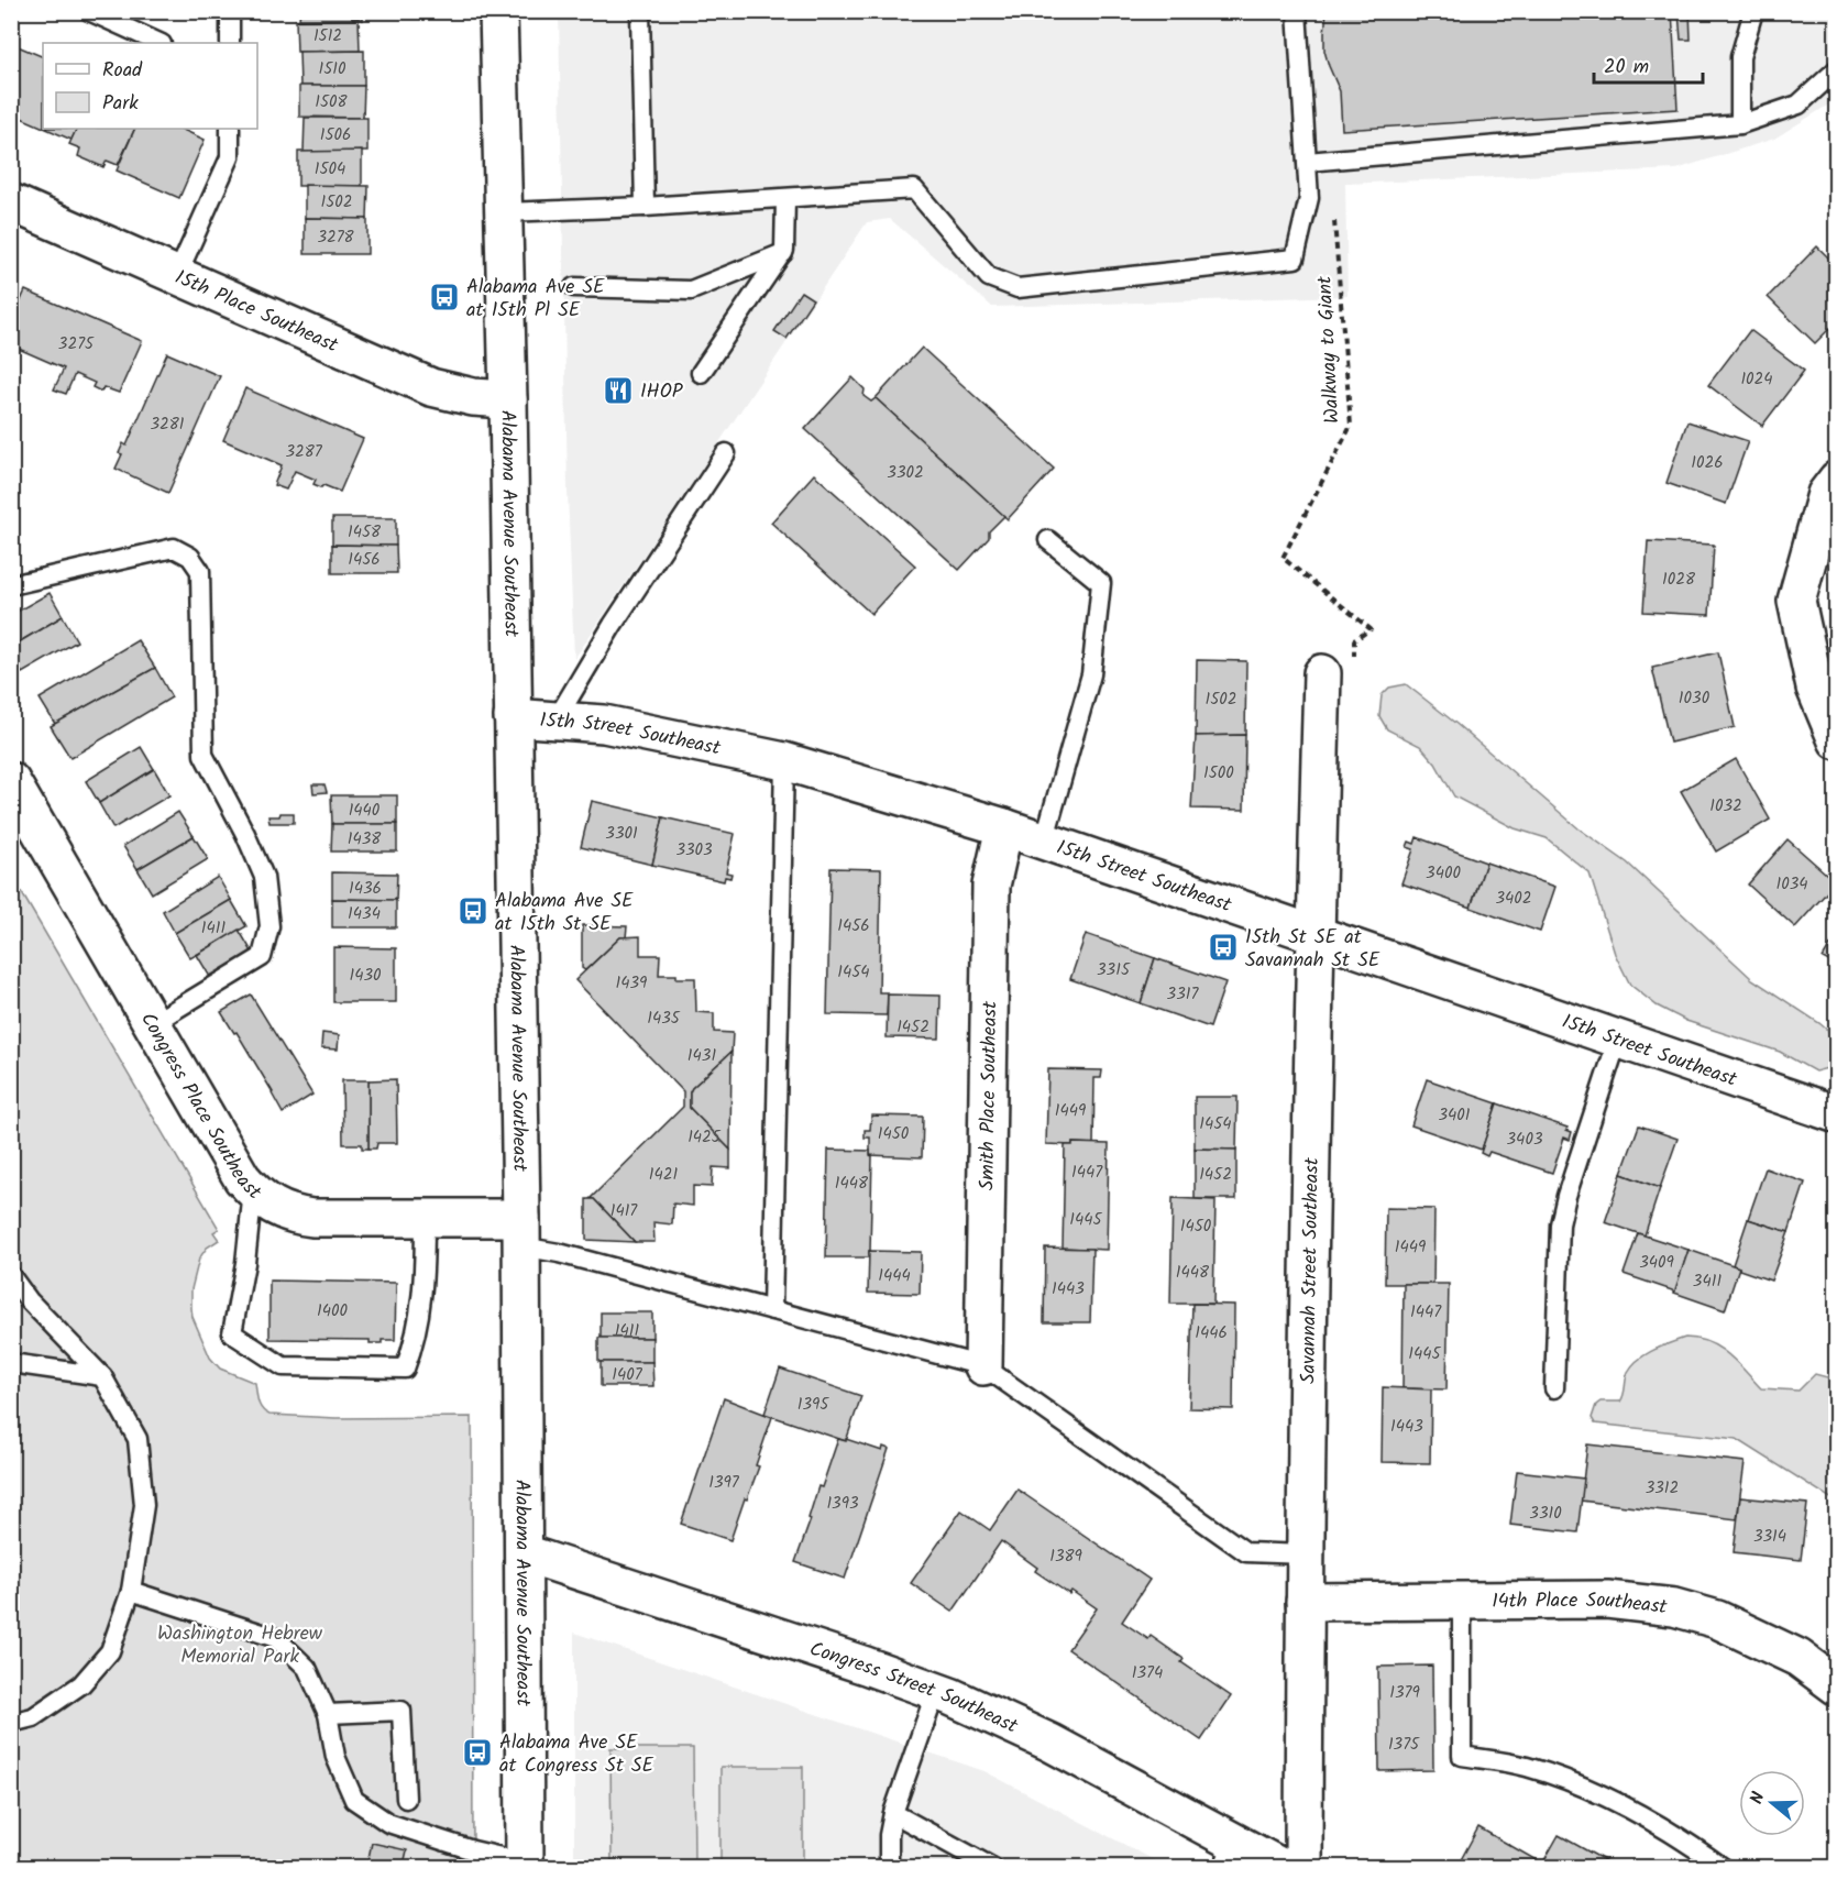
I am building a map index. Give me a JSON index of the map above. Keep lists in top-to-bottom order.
{
  "streets": {
    "street": [
      "15th Place Southeast",
      "Alabama Avenue Southeast",
      "15th Street Southeast",
      "Smith Place Southeast",
      "Congress Place Southeast",
      "Savannah Street Southeast",
      "14th Place Southeast",
      "Congress Street Southeast"
    ],
    "path": ["Walkway to Giant"]
  },
  "crossings": [
    ["15th Place Southeast", "Alabama Avenue Southeast"],
    ["Walkway to Giant", "Savannah Street Southeast"],
    ["Alabama Avenue Southeast", "15th Street Southeast"],
    ["Alabama Avenue Southeast", "Congress Place Southeast"],
    ["Alabama Avenue Southeast", "Congress Street Southeast"],
    ["15th Street Southeast", "Smith Place Southeast"],
    ["15th Street Southeast", "Savannah Street Southeast"],
    ["Savannah Street Southeast", "14th Place Southeast"]
  ],
  "parks": ["Washington Hebrew Memorial Park"],
  "places": {
    "bus stop": [
      "Alabama Ave SE at 15th Pl SE",
      "Alabama Ave SE at 15th St SE",
      "15th St SE at Savannah St SE",
      "Alabama Ave SE at Congress St SE"
    ],
    "restaurant": ["IHOP"]
  },
  "house_numbers": [
    "1512",
    "1510",
    "1508",
    "1506",
    "1504",
    "1502",
    "3278",
    "3275",
    "1024",
    "3281",
    "3287",
    "1026",
    "3302",
    "1458",
    "1456",
    "1028",
    "1030",
    "1502",
    "1500",
    "1032",
    "1440",
    "3301",
    "1438",
    "3303",
    "3400",
    "1034",
    "1436",
    "3402",
    "1434",
    "1456",
    "1411",
    "3315",
    "1454",
    "1430",
    "1439",
    "3317",
    "1435",
    "1452",
    "1431",
    "1449",
    "3401",
    "1454",
    "1450",
    "1425",
    "3403",
    "1447",
    "1421",
    "1452",
    "1448",
    "1417",
    "1445",
    "1450",
    "1449",
    "3409",
    "1448",
    "1444",
    "3411",
    "1443",
    "1400",
    "1447",
    "1411",
    "1446",
    "1445",
    "1407",
    "1395",
    "1443",
    "1397",
    "3312",
    "1393",
    "3310",
    "3314",
    "1389",
    "1374",
    "1379",
    "1375"
  ],
  "legend": ["Road", "Park"],
  "scale_bar": "20 m",
  "north": "left"
}
